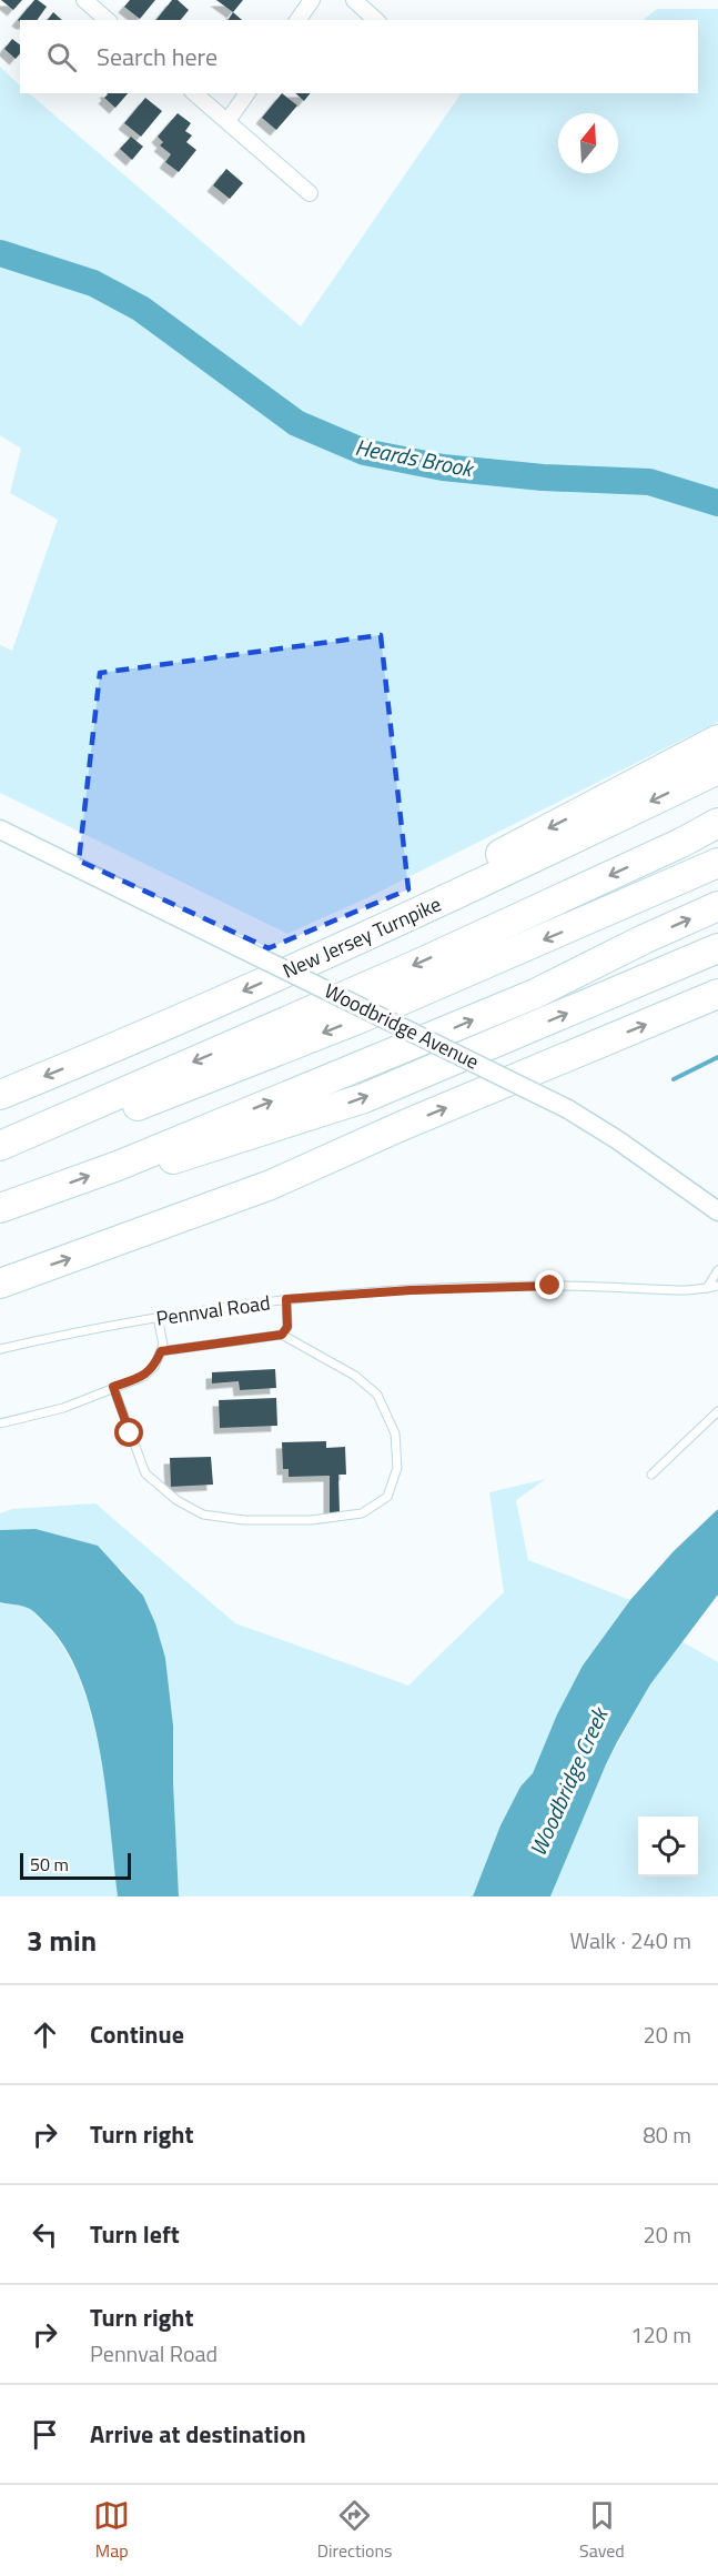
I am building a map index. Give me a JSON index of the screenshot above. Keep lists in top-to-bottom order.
{
  "streets": {
    "highway": ["New Jersey Turnpike"],
    "street": ["Woodbridge Avenue"],
    "lane": ["Pennval Road"]
  },
  "water": ["Heards Brook", "Woodbridge Creek"],
  "scale_bar": "50 m",
  "north": "top",
  "page": {
    "search": "Search here",
    "scale": "50 m",
    "heading": ["3 min", "Walk · 240 m"],
    "list": [
      ["Continue", "20 m"],
      ["Turn right", "80 m"],
      ["Turn left", "20 m"],
      ["Turn right", "Pennval Road", "120 m"],
      "Arrive at destination"
    ],
    "nav": ["Map", "Directions", "Saved"]
  }
}
